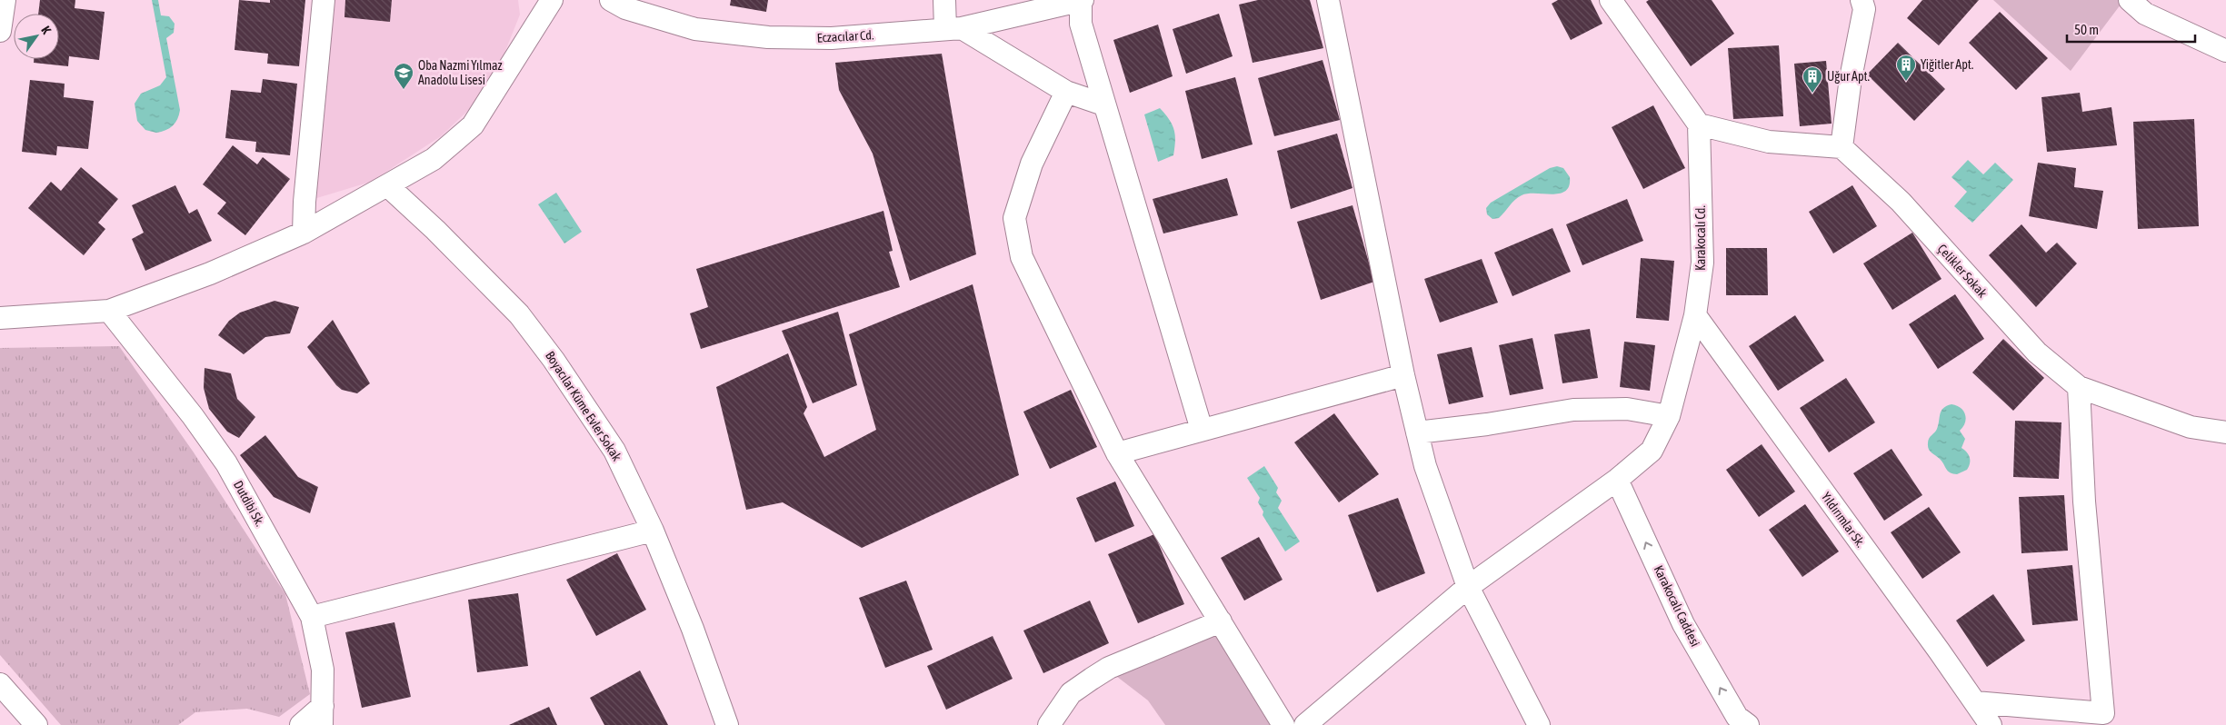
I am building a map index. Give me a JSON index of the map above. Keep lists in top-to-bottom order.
{
  "streets": {
    "street": [
      "Eczacılar Cd.",
      "Karakocalı Cd.",
      "Çelikler Sokak",
      "Boyacılar Küme Evler Sokak",
      "Dutdibi Sk.",
      "Yıldırımlar Sk.",
      "Karakocalı Caddesi"
    ]
  },
  "crossings": [
    ["Karakocalı Cd.", "Yıldırımlar Sk."],
    ["Karakocalı Cd.", "Karakocalı Caddesi"]
  ],
  "places": {
    "building": ["Yiğitler Apt.", "Uğur Apt."],
    "school or university": ["Oba Nazmi Yılmaz Anadolu Lisesi"]
  },
  "scale_bar": "50 m",
  "north": "top right"
}
